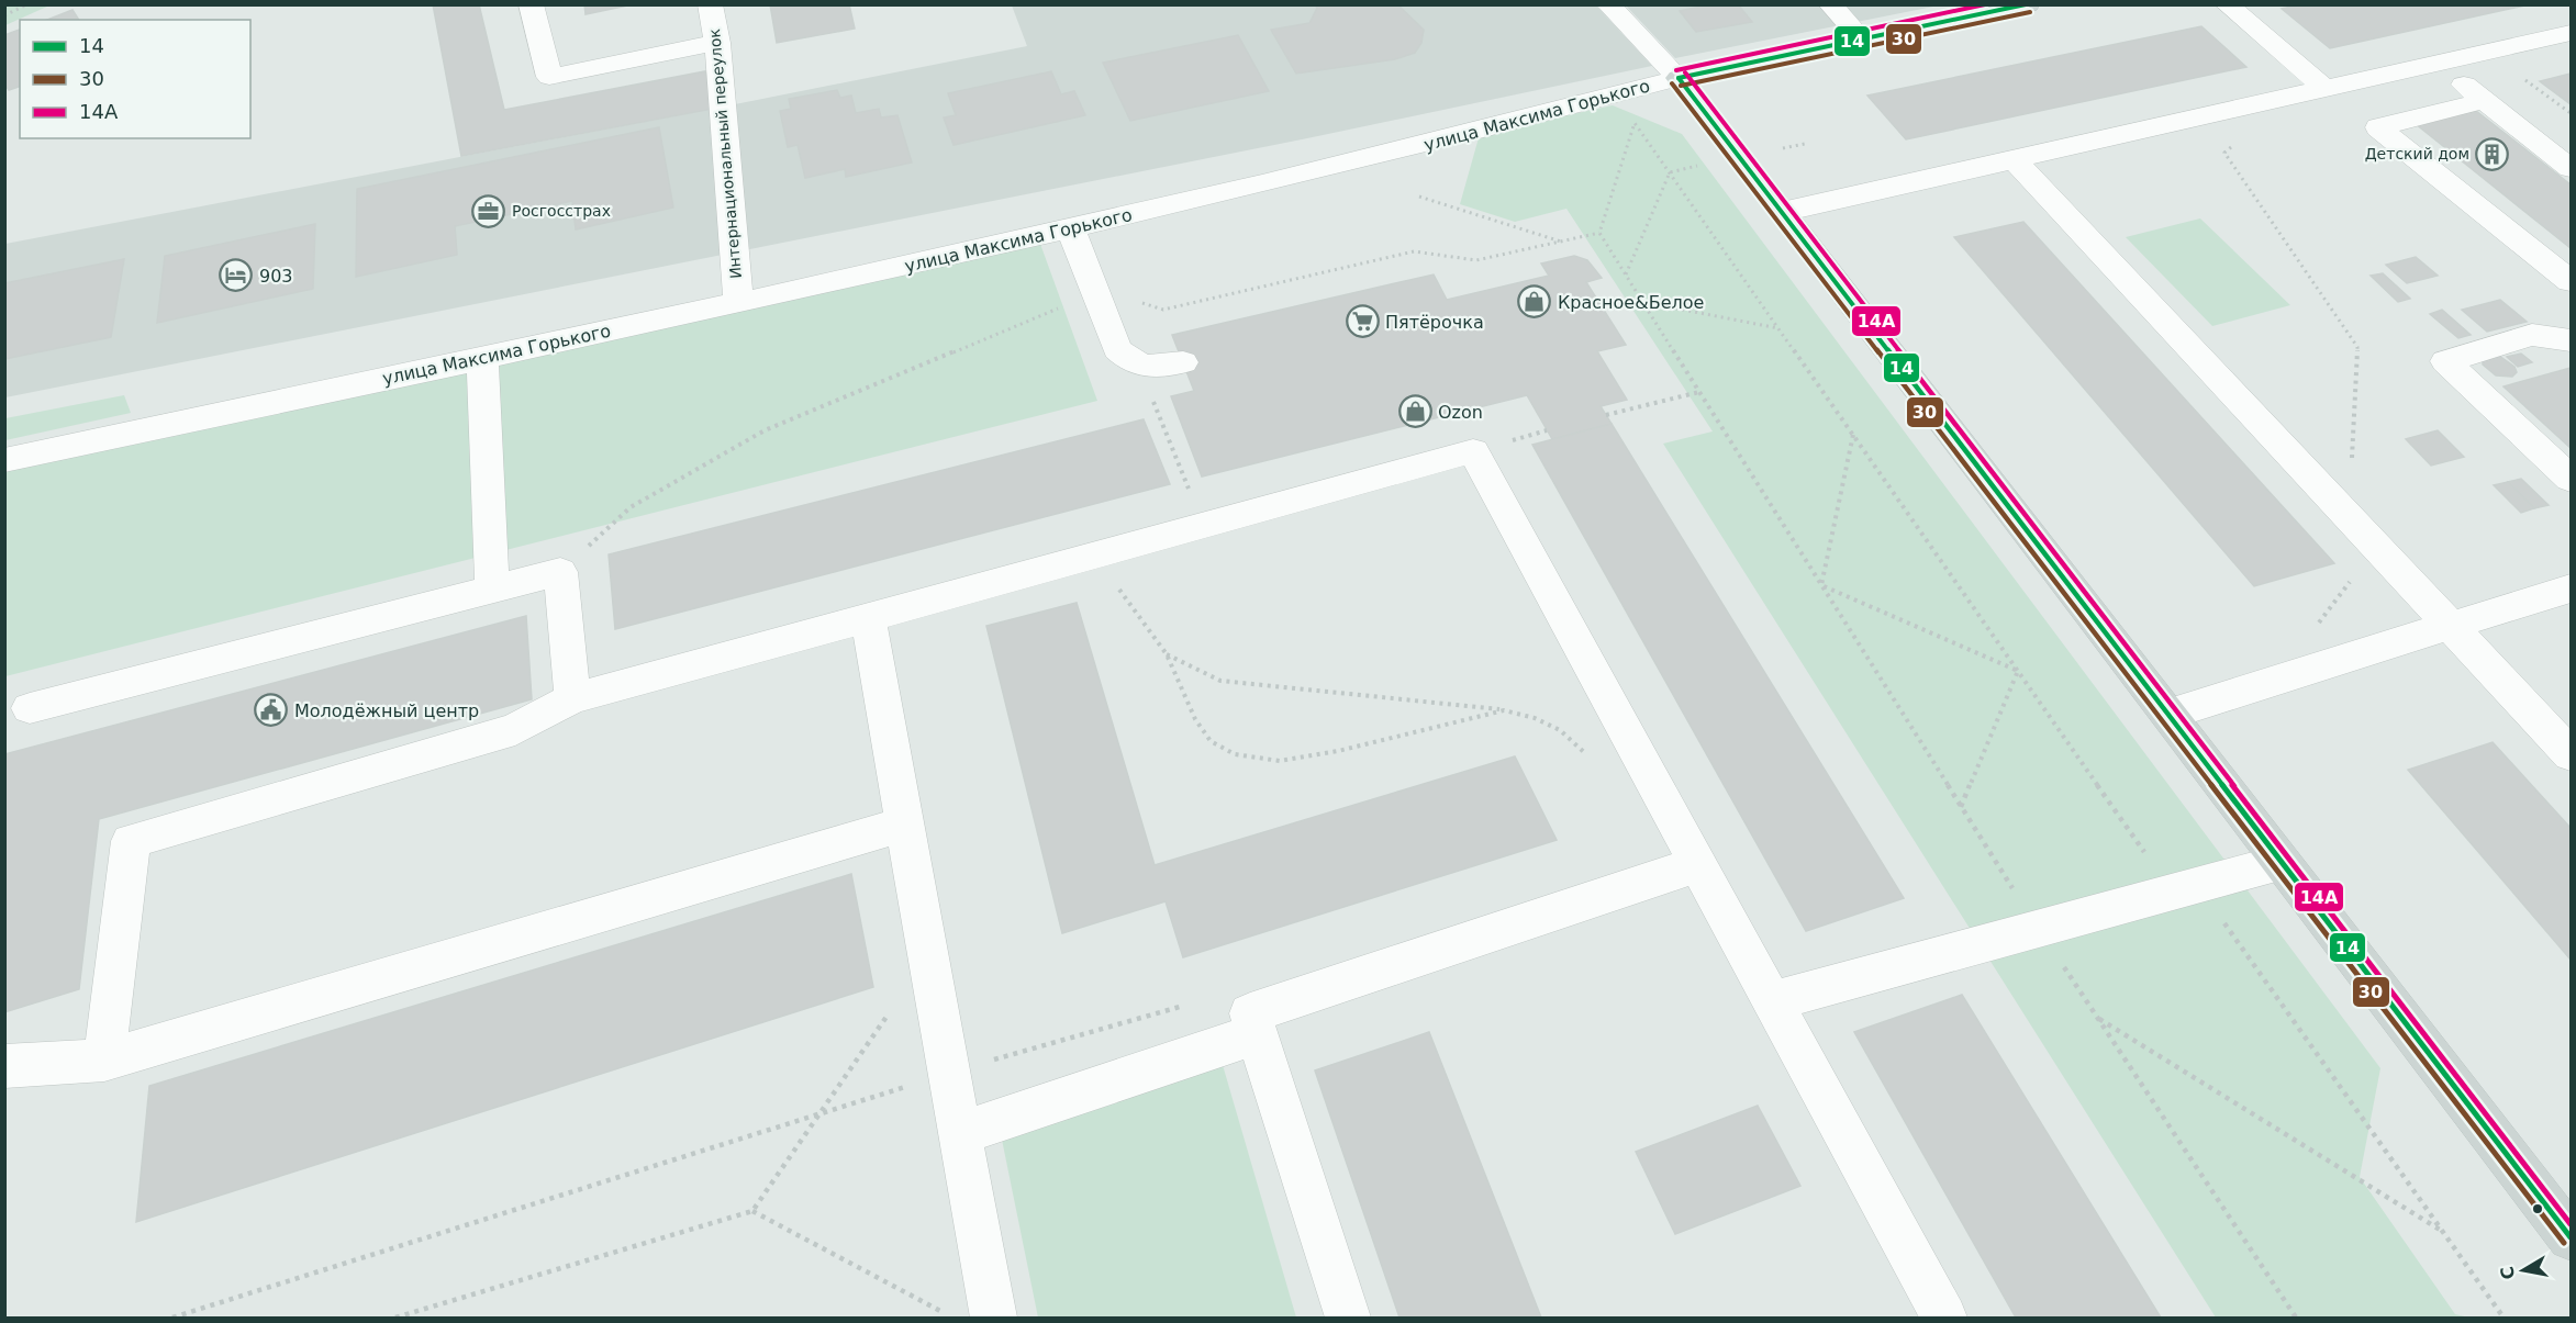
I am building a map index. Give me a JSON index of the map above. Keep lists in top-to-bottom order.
{
  "streets": {
    "main road": ["улица Максима Горького"],
    "street": ["Интернациональный переулок"]
  },
  "crossings": [
    ["улица Максима Горького", "Интернациональный переулок"]
  ],
  "places": {
    "building": ["Детский дом"],
    "office": ["Росгосстрах"],
    "hotel": ["903"],
    "shop": ["Красное&Белое", "Ozon"],
    "supermarket": ["Пятёрочка"],
    "public building": ["Молодёжный центр"]
  },
  "lines": ["transit line 14", "transit line 14А", "transit line 30"],
  "legend": ["14", "30", "14А"],
  "north": "left"
}
